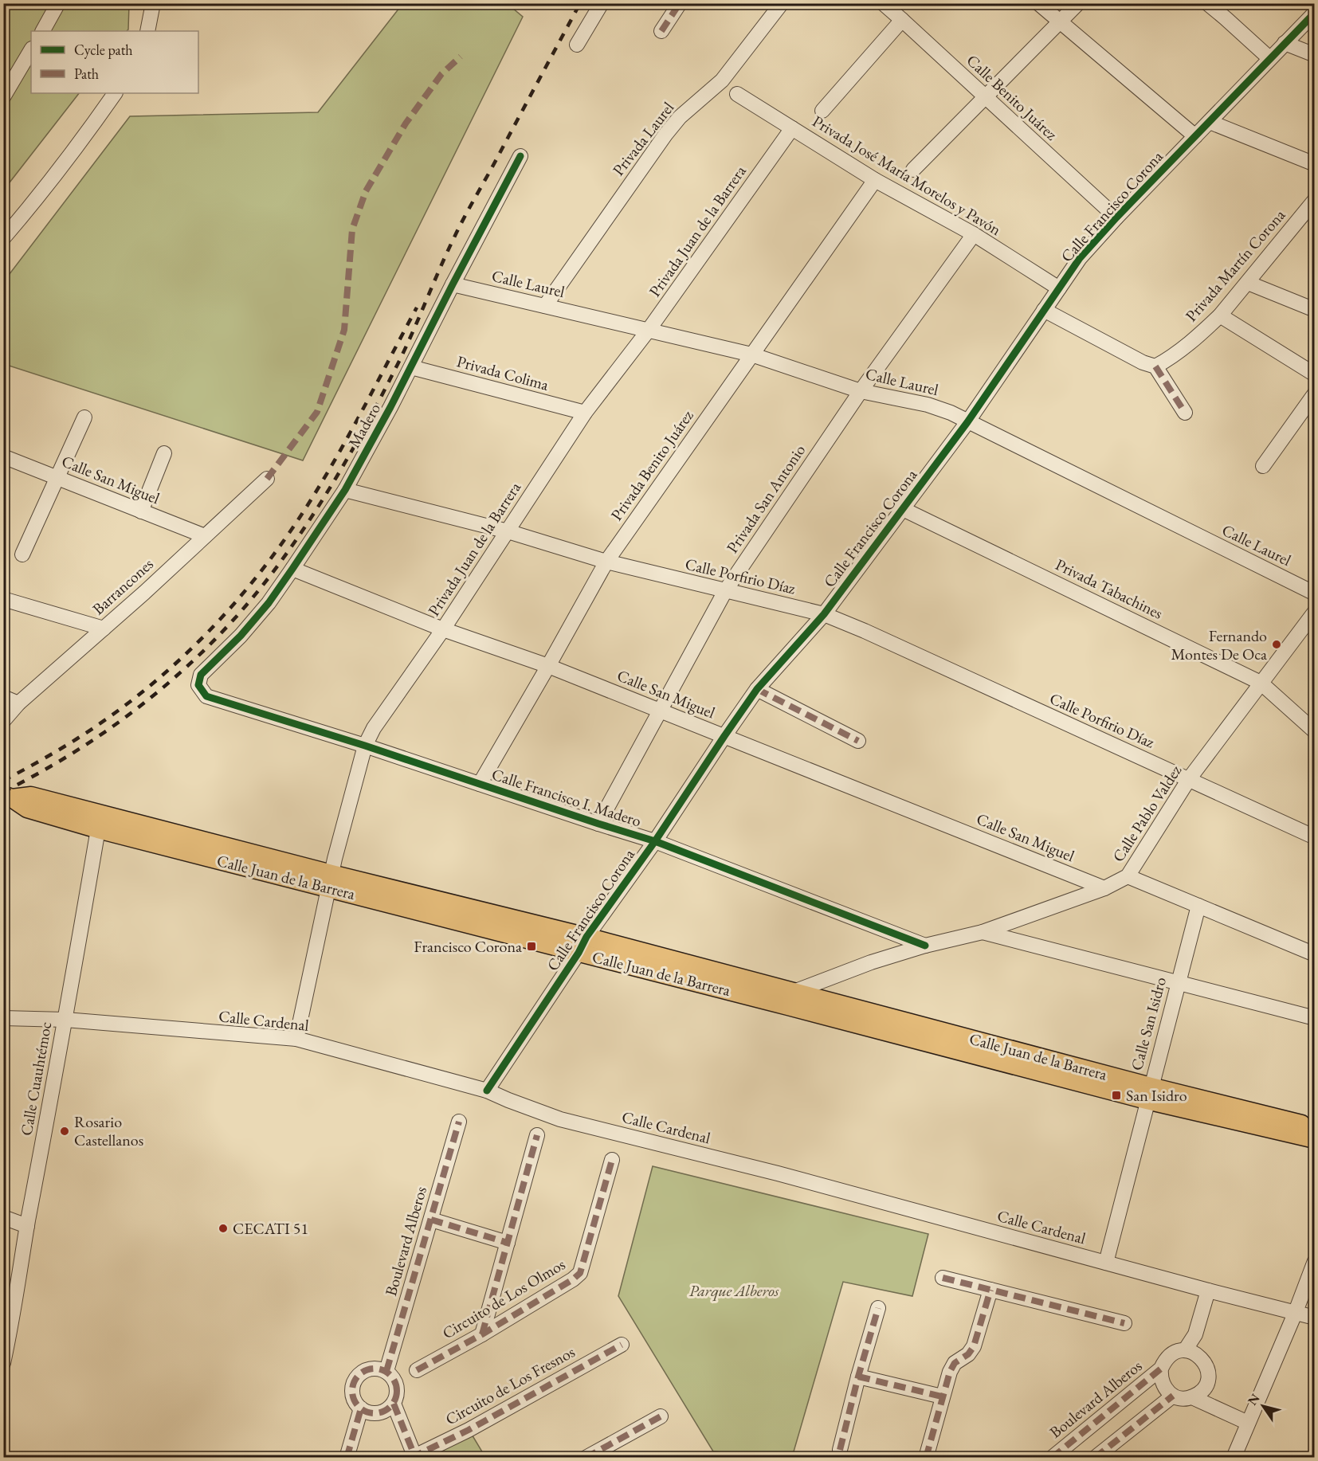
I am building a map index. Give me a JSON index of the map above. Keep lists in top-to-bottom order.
{
  "streets": {
    "main road": ["Calle Juan de la Barrera"],
    "street": [
      "Calle Benito Juárez",
      "Privada Laurel",
      "Privada José María Morelos y Pavón",
      "Calle Francisco Corona",
      "Privada Juan de la Barrera",
      "Privada Martín Corona",
      "Calle Laurel",
      "Privada Colima",
      "Madero",
      "Privada Benito Juárez",
      "Calle San Miguel",
      "Privada San Antonio",
      "Calle Porfirio Díaz",
      "Barrancones",
      "Privada Tabachines",
      "Calle Francisco I. Madero",
      "Calle Pablo Valdez",
      "Calle Cardenal",
      "Calle San Isidro",
      "Calle Cuauhtémoc",
      "Boulevard Alberos",
      "Circuito de Los Olmos",
      "Circuito de Los Fresnos"
    ]
  },
  "crossings": [
    ["Calle Benito Juárez", "Calle Francisco Corona"],
    ["Privada Laurel", "Calle Laurel"],
    ["Privada José María Morelos y Pavón", "Calle Francisco Corona"],
    ["Privada José María Morelos y Pavón", "Privada Juan de la Barrera"],
    ["Privada José María Morelos y Pavón", "Privada Benito Juárez"],
    ["Privada José María Morelos y Pavón", "Privada San Antonio"],
    ["Calle Francisco Corona", "Calle Laurel"],
    ["Calle Francisco Corona", "Calle San Miguel"],
    ["Calle Francisco Corona", "Calle Porfirio Díaz"],
    ["Calle Francisco Corona", "Privada Tabachines"],
    ["Calle Francisco Corona", "Calle Francisco I. Madero"],
    ["Calle Francisco Corona", "Calle Juan de la Barrera"],
    ["Calle Francisco Corona", "Calle Cardenal"],
    ["Privada Juan de la Barrera", "Calle Laurel"],
    ["Privada Juan de la Barrera", "Privada Colima"],
    ["Privada Juan de la Barrera", "Calle San Miguel"],
    ["Privada Juan de la Barrera", "Calle Porfirio Díaz"],
    ["Privada Juan de la Barrera", "Calle Francisco I. Madero"],
    ["Privada Juan de la Barrera", "Calle Juan de la Barrera"],
    ["Privada Juan de la Barrera", "Calle Cardenal"],
    ["Calle Laurel", "Madero"],
    ["Calle Laurel", "Privada Benito Juárez"],
    ["Calle Laurel", "Privada San Antonio"],
    ["Privada Colima", "Madero"],
    ["Madero", "Calle San Miguel"],
    ["Madero", "Calle Porfirio Díaz"],
    ["Madero", "Calle Francisco I. Madero"],
    ["Privada Benito Juárez", "Calle San Miguel"],
    ["Privada Benito Juárez", "Calle Porfirio Díaz"],
    ["Privada Benito Juárez", "Calle Francisco I. Madero"],
    ["Calle San Miguel", "Privada San Antonio"],
    ["Calle San Miguel", "Barrancones"],
    ["Calle San Miguel", "Calle Pablo Valdez"],
    ["Privada San Antonio", "Calle Porfirio Díaz"],
    ["Privada San Antonio", "Calle Francisco I. Madero"],
    ["Calle Porfirio Díaz", "Calle Pablo Valdez"],
    ["Privada Tabachines", "Calle Pablo Valdez"],
    ["Calle Francisco I. Madero", "Calle Pablo Valdez"],
    ["Calle Pablo Valdez", "Calle Juan de la Barrera"],
    ["Calle Juan de la Barrera", "Calle San Isidro"],
    ["Calle Juan de la Barrera", "Calle Cuauhtémoc"],
    ["Calle Cardenal", "Calle San Isidro"],
    ["Calle Cardenal", "Calle Cuauhtémoc"],
    ["Boulevard Alberos", "Circuito de Los Fresnos"]
  ],
  "parks": ["Parque Alberos"],
  "places": {
    "other": ["Fernando Montes De Oca", "Rosario Castellanos", "CECATI 51"],
    "transit": ["Francisco Corona", "San Isidro"]
  },
  "legend": ["Cycle path", "Path"],
  "north": "top left"
}
